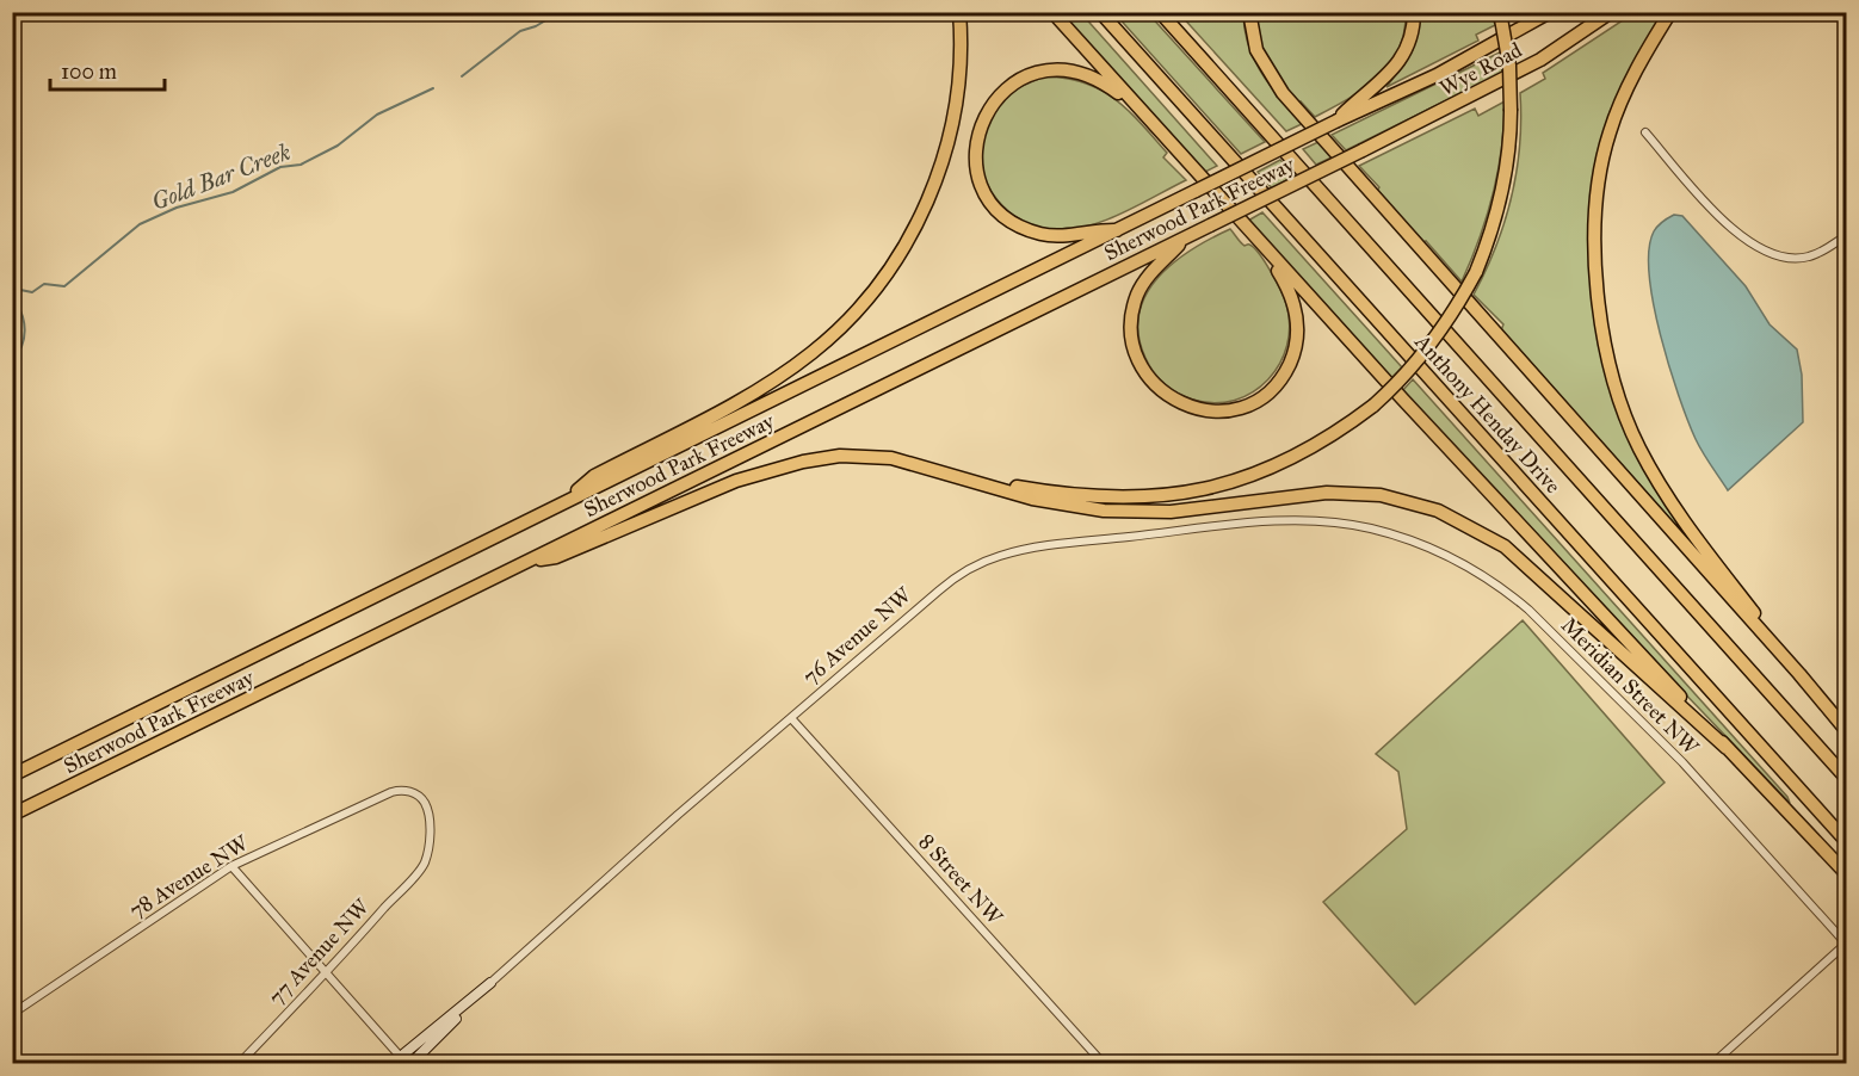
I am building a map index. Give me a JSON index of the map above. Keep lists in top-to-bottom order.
{
  "streets": {
    "highway": ["Wye Road", "Sherwood Park Freeway", "Anthony Henday Drive"],
    "street": [
      "76 Avenue NW",
      "Meridian Street NW",
      "78 Avenue NW",
      "8 Street NW",
      "77 Avenue NW"
    ]
  },
  "crossings": [
    ["Wye Road", "Sherwood Park Freeway"],
    ["76 Avenue NW", "Meridian Street NW"],
    ["76 Avenue NW", "8 Street NW"],
    ["78 Avenue NW", "77 Avenue NW"]
  ],
  "water": ["Gold Bar Creek"],
  "scale_bar": "100 m"
}
